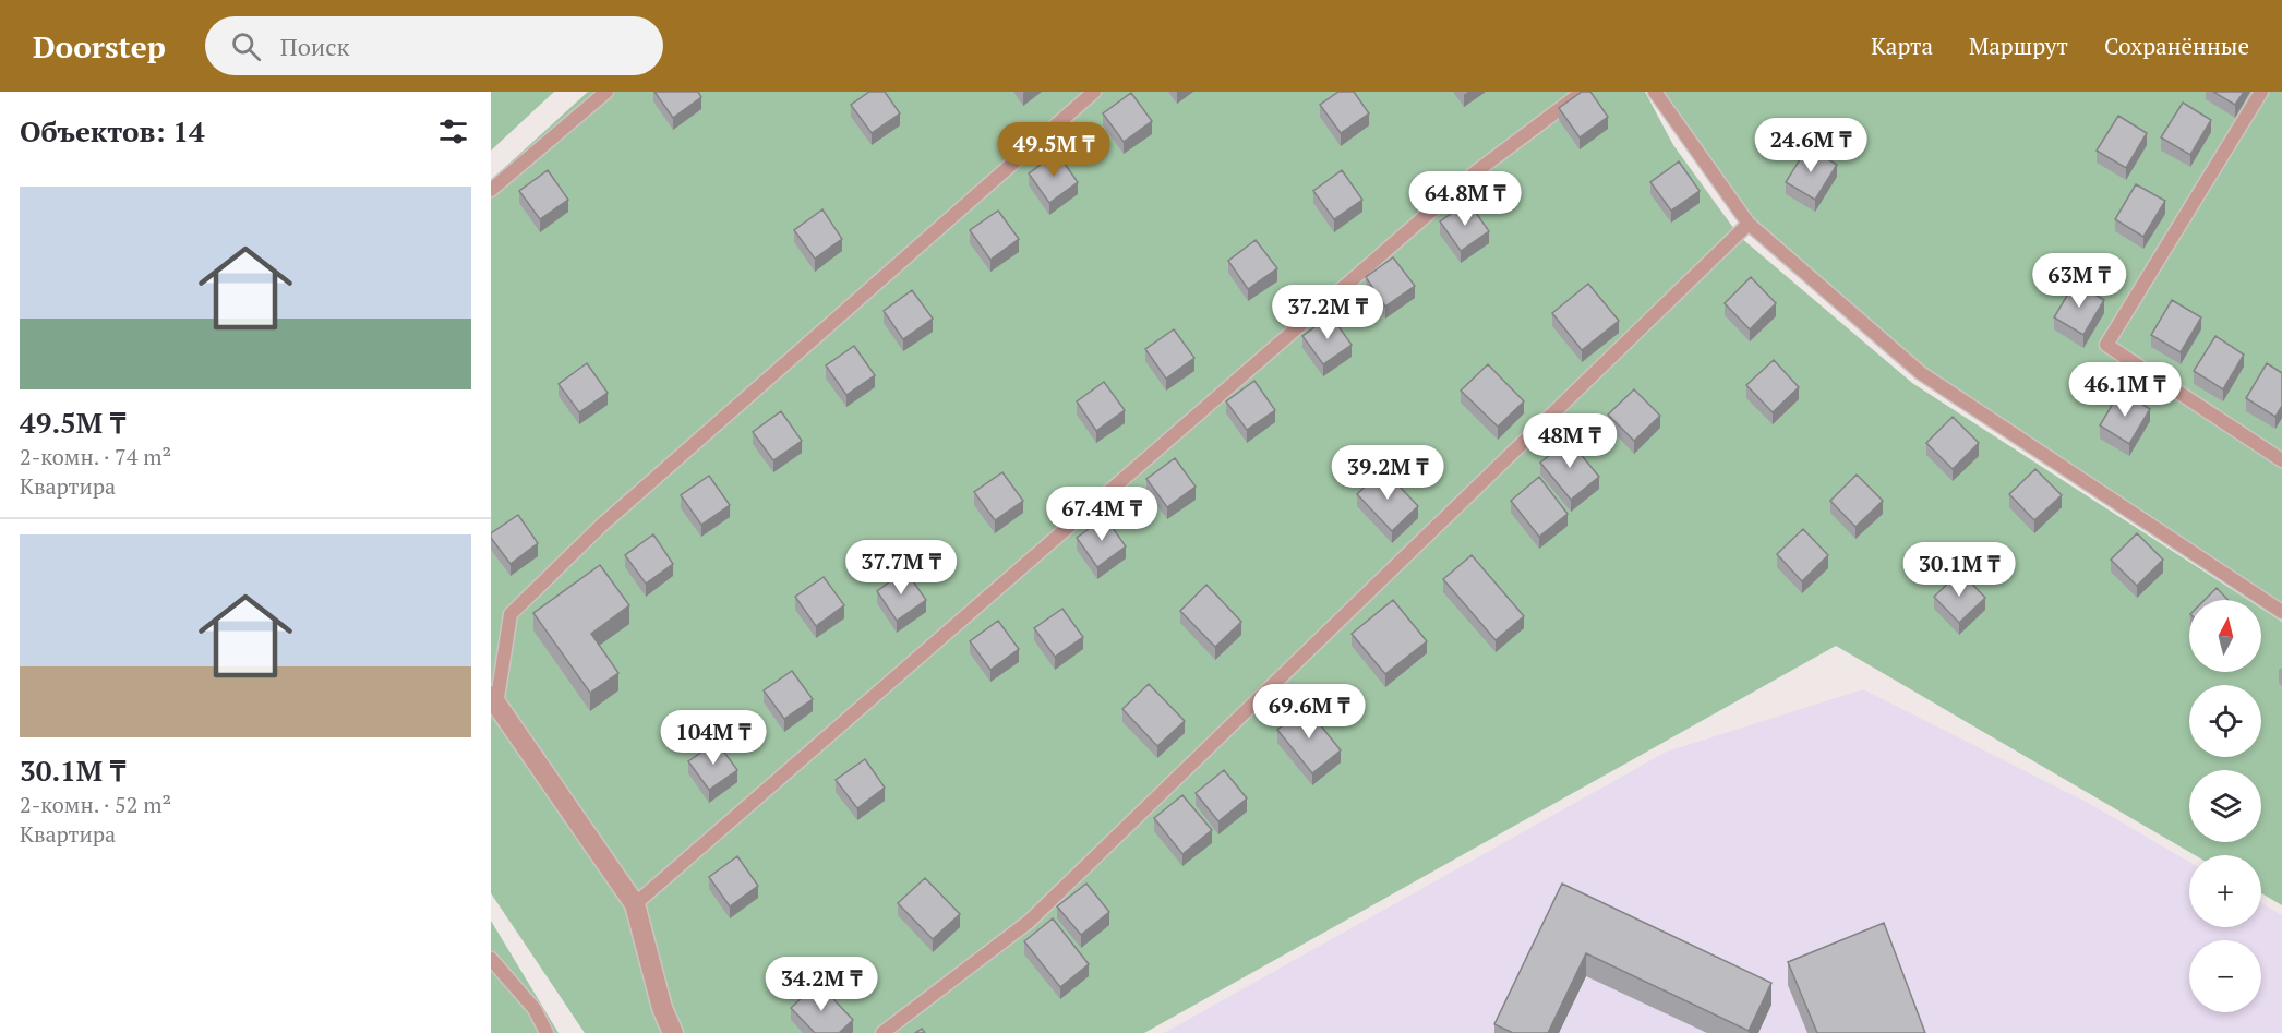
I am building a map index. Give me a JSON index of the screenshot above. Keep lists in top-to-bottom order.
{
  "north": "top",
  "page": {
    "header": "Doorstep",
    "search": "Поиск",
    "nav": ["Карта", "Маршрут", "Сохранённые"],
    "heading": "Объектов: 14",
    "price": [
      "24.6M ₸",
      "49.5M ₸",
      "64.8M ₸",
      "63M ₸",
      "37.2M ₸",
      "46.1M ₸",
      "48M ₸",
      "39.2M ₸",
      "67.4M ₸",
      "37.7M ₸",
      "30.1M ₸",
      "69.6M ₸",
      "104M ₸",
      "34.2M ₸"
    ],
    "list": [
      {
        "name": "49.5M ₸",
        "note": "2-комн. · 74 m² · Квартира"
      },
      {
        "name": "30.1M ₸",
        "note": "2-комн. · 52 m² · Квартира"
      }
    ],
    "map_buttons": ["+", "−"]
  }
}
